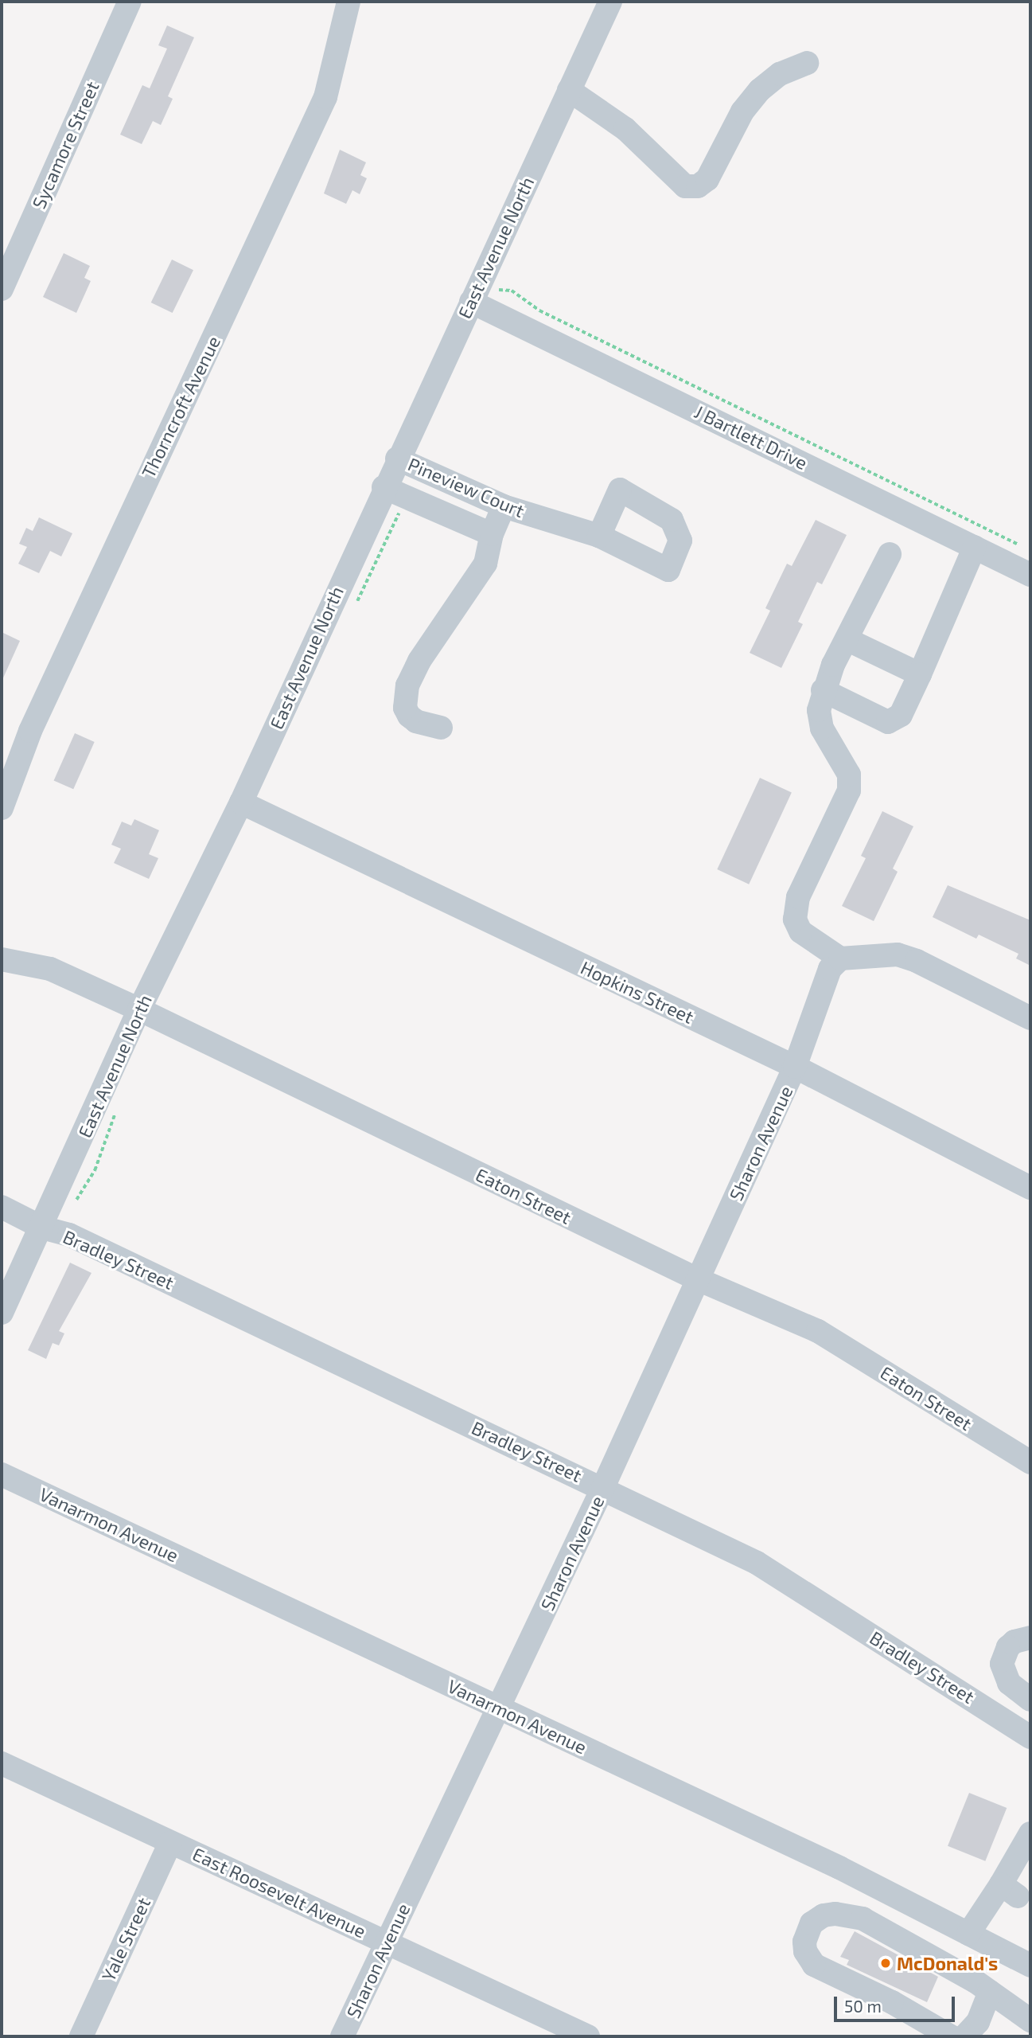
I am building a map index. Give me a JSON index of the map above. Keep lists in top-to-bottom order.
{
  "streets": {
    "street": [
      "Sycamore Street",
      "East Avenue North",
      "Thorncroft Avenue",
      "J Bartlett Drive",
      "Pineview Court",
      "Hopkins Street",
      "Sharon Avenue",
      "Eaton Street",
      "Bradley Street",
      "Vanarmon Avenue",
      "East Roosevelt Avenue",
      "Yale Street"
    ]
  },
  "crossings": [
    ["East Avenue North", "J Bartlett Drive"],
    ["East Avenue North", "Pineview Court"],
    ["East Avenue North", "Hopkins Street"],
    ["East Avenue North", "Eaton Street"],
    ["East Avenue North", "Bradley Street"],
    ["Hopkins Street", "Sharon Avenue"],
    ["Sharon Avenue", "Eaton Street"],
    ["Sharon Avenue", "Bradley Street"],
    ["Sharon Avenue", "Vanarmon Avenue"],
    ["Sharon Avenue", "East Roosevelt Avenue"],
    ["East Roosevelt Avenue", "Yale Street"]
  ],
  "places": ["McDonald's"],
  "scale_bar": "50 m"
}
